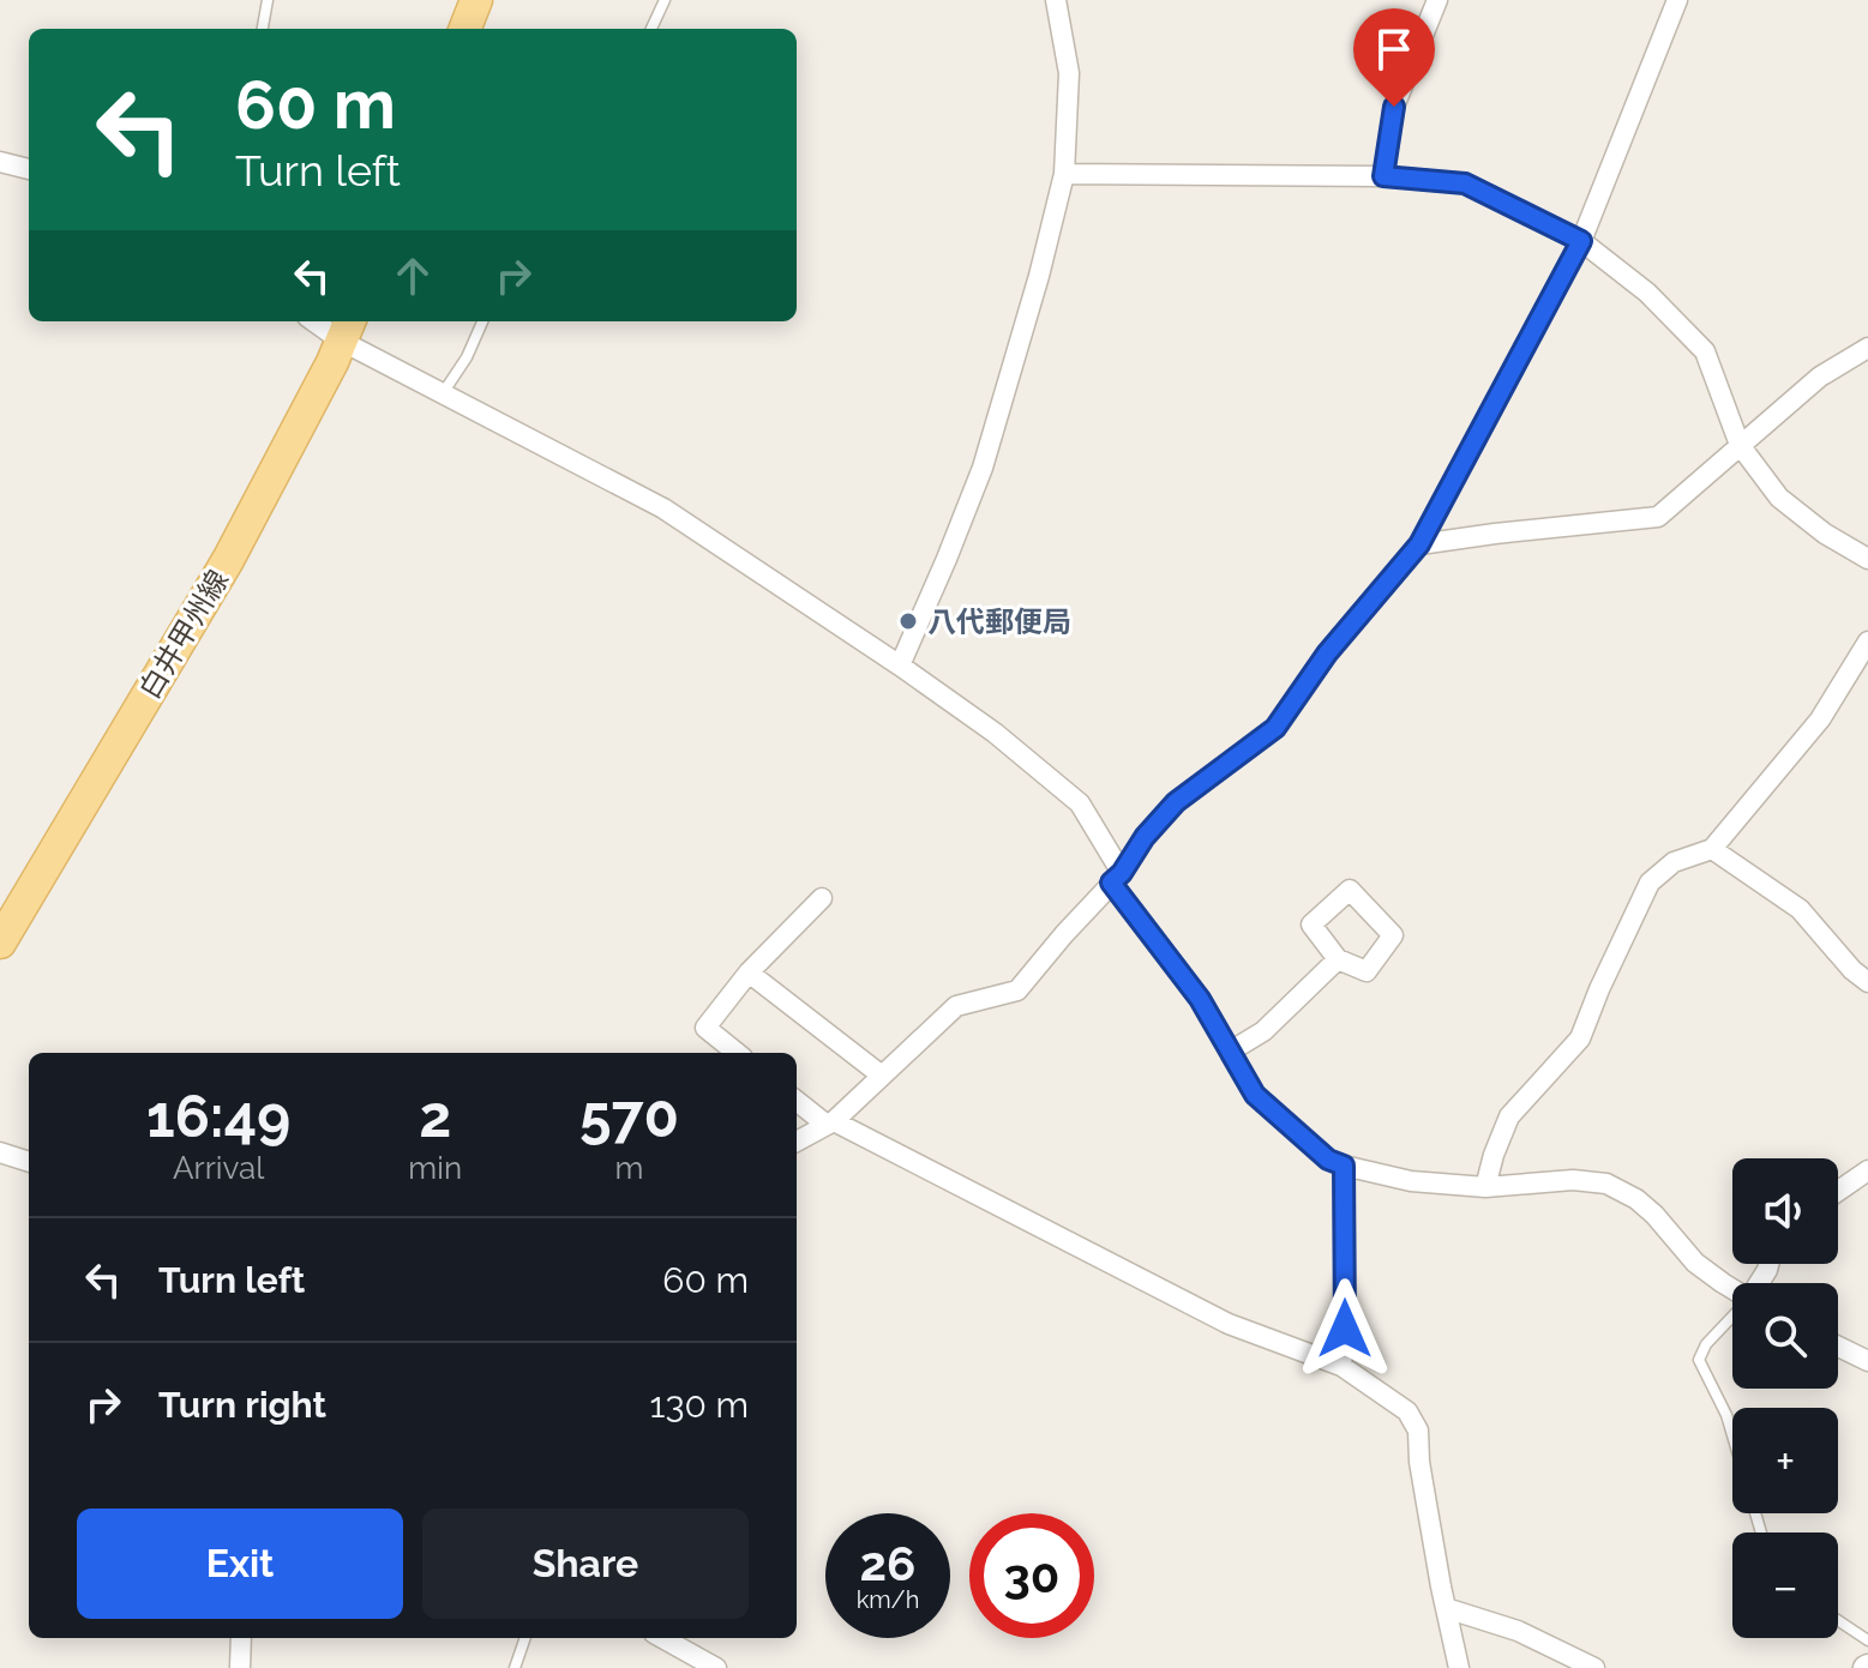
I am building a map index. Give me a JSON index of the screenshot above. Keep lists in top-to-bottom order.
{
  "streets": {
    "main road": ["白井甲州線"]
  },
  "places": ["八代郵便局"],
  "page": {
    "turn": ["60 m", "Turn left"],
    "eta": [
      "16:49",
      "Arrival",
      "2",
      "min",
      "570",
      "m"
    ],
    "map_buttons": ["+", "−"],
    "list": [
      {
        "name": "Turn left",
        "value": "60 m"
      },
      {
        "name": "Turn right",
        "value": "130 m"
      }
    ],
    "buttons": ["Exit", "Share"],
    "speed": "26 km/h",
    "limit": "30"
  }
}
